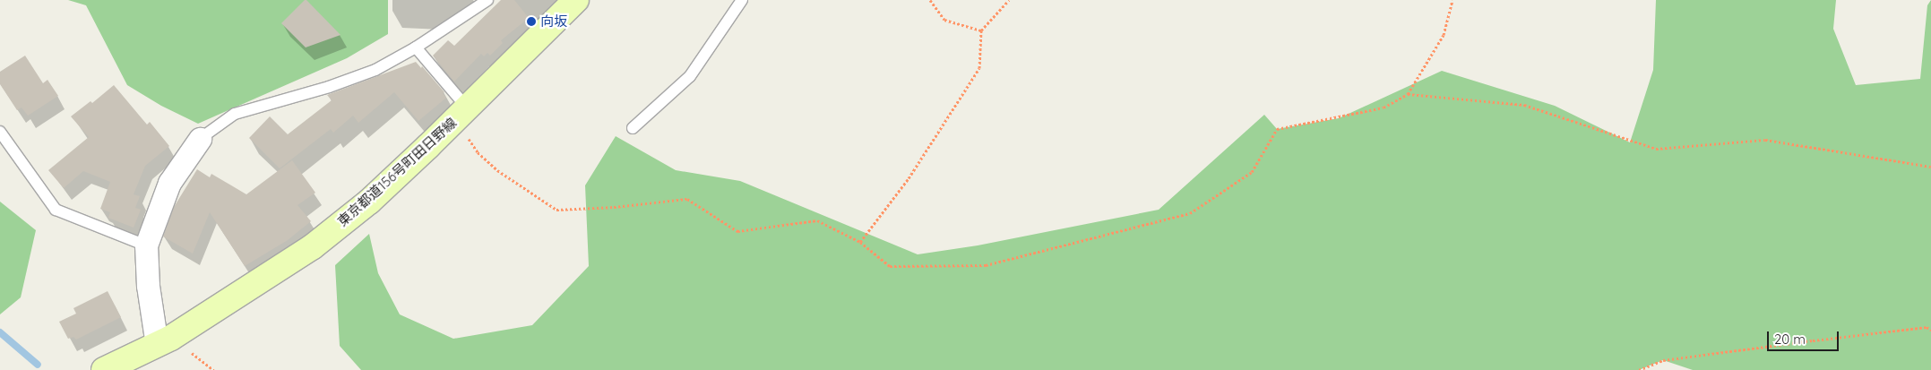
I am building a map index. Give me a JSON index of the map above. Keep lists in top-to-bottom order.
{
  "streets": {
    "main road": ["東京都道156号町田日野線"]
  },
  "places": ["向坂"],
  "scale_bar": "20 m"
}
